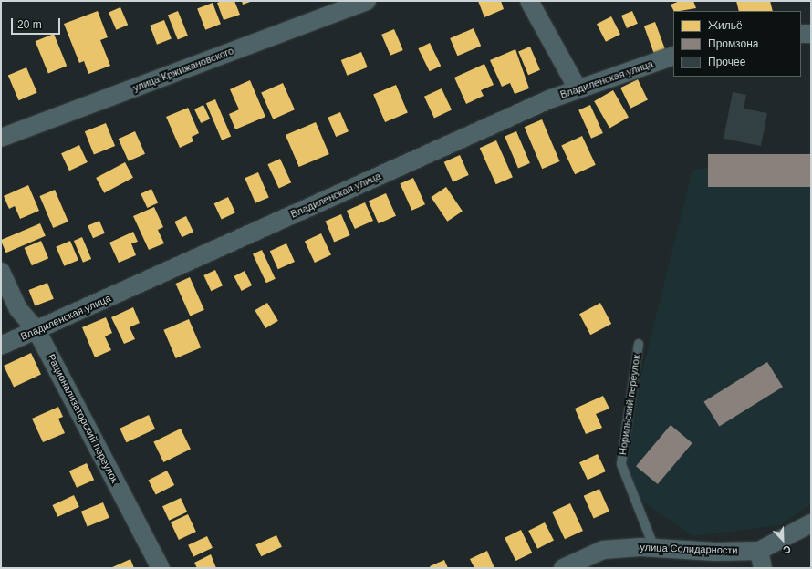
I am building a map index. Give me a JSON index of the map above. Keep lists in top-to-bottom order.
{
  "streets": {
    "street": [
      "улица Кржижановского",
      "Владиленская улица",
      "Рационализаторский переулок",
      "улица Солидарности"
    ],
    "lane": ["Норильский переулок"]
  },
  "crossings": [
    ["Владиленская улица", "Рационализаторский переулок"],
    ["Норильский переулок", "улица Солидарности"]
  ],
  "legend": ["Жильё", "Промзона", "Прочее"],
  "scale_bar": "20 m",
  "north": "bottom right"
}
